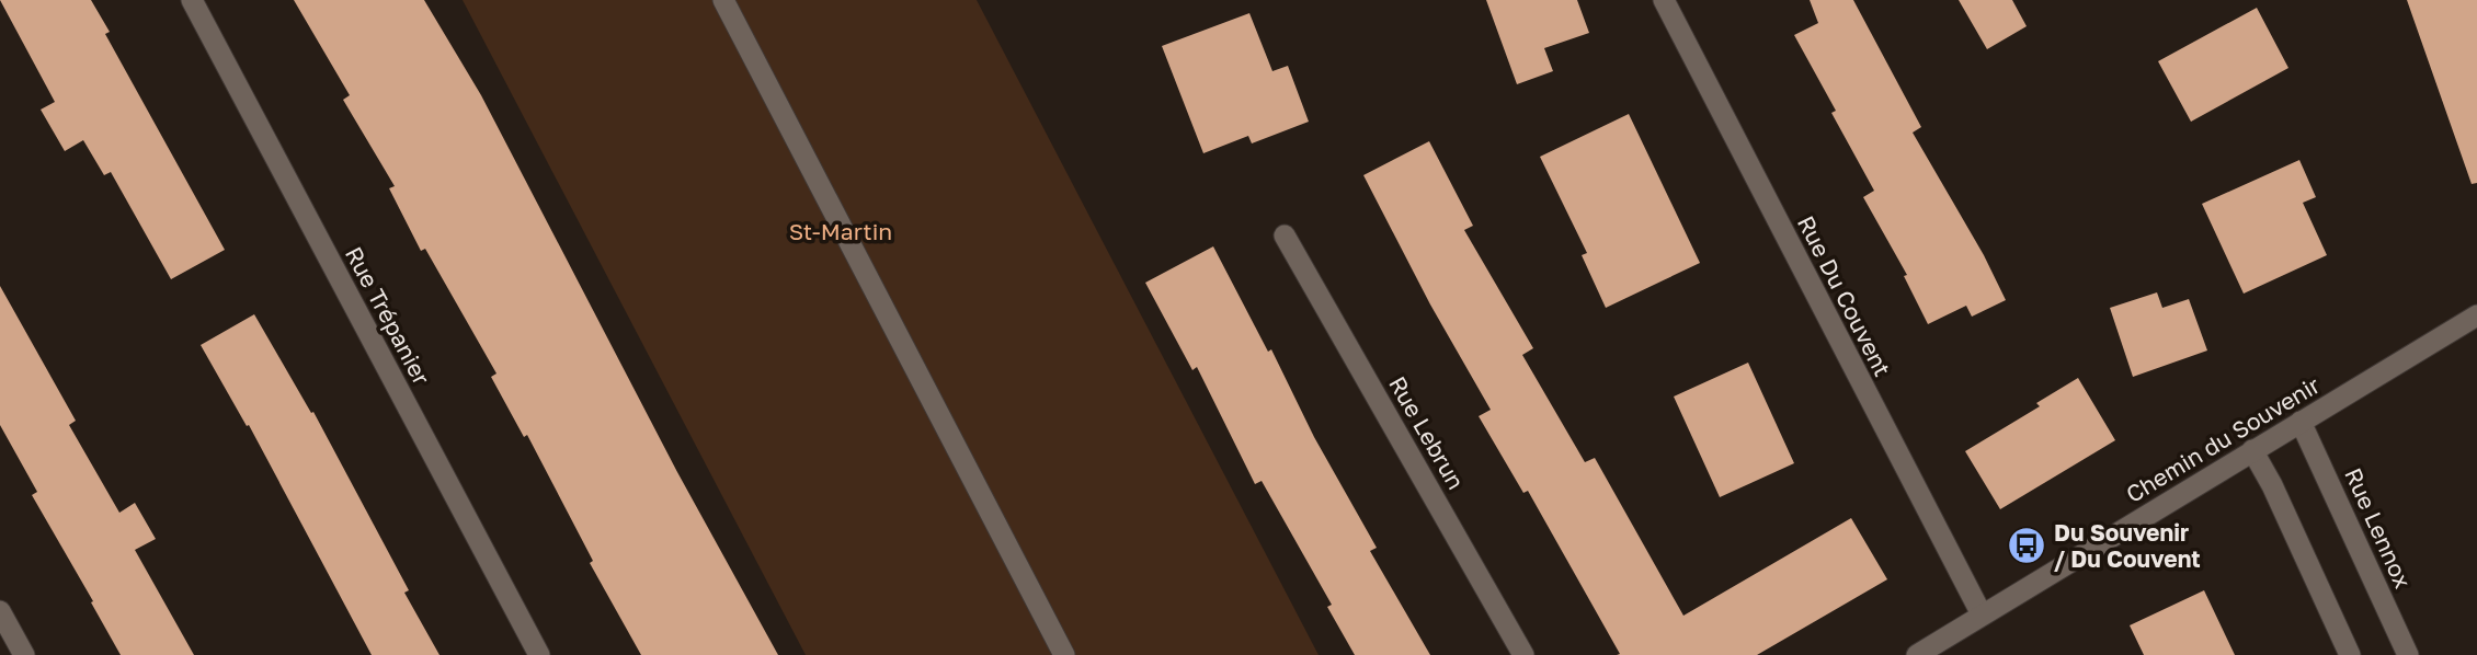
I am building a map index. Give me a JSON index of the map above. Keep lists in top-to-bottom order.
{
  "streets": {
    "street": [
      "Rue Du Couvent",
      "Rue Trépanier",
      "Rue Lebrun",
      "Chemin du Souvenir",
      "Rue Lennox"
    ]
  },
  "crossings": [
    ["Rue Du Couvent", "Chemin du Souvenir"],
    ["Chemin du Souvenir", "Rue Lennox"]
  ],
  "parks": ["St-Martin"],
  "places": {
    "bus stop": ["Du Souvenir / Du Couvent"]
  }
}
